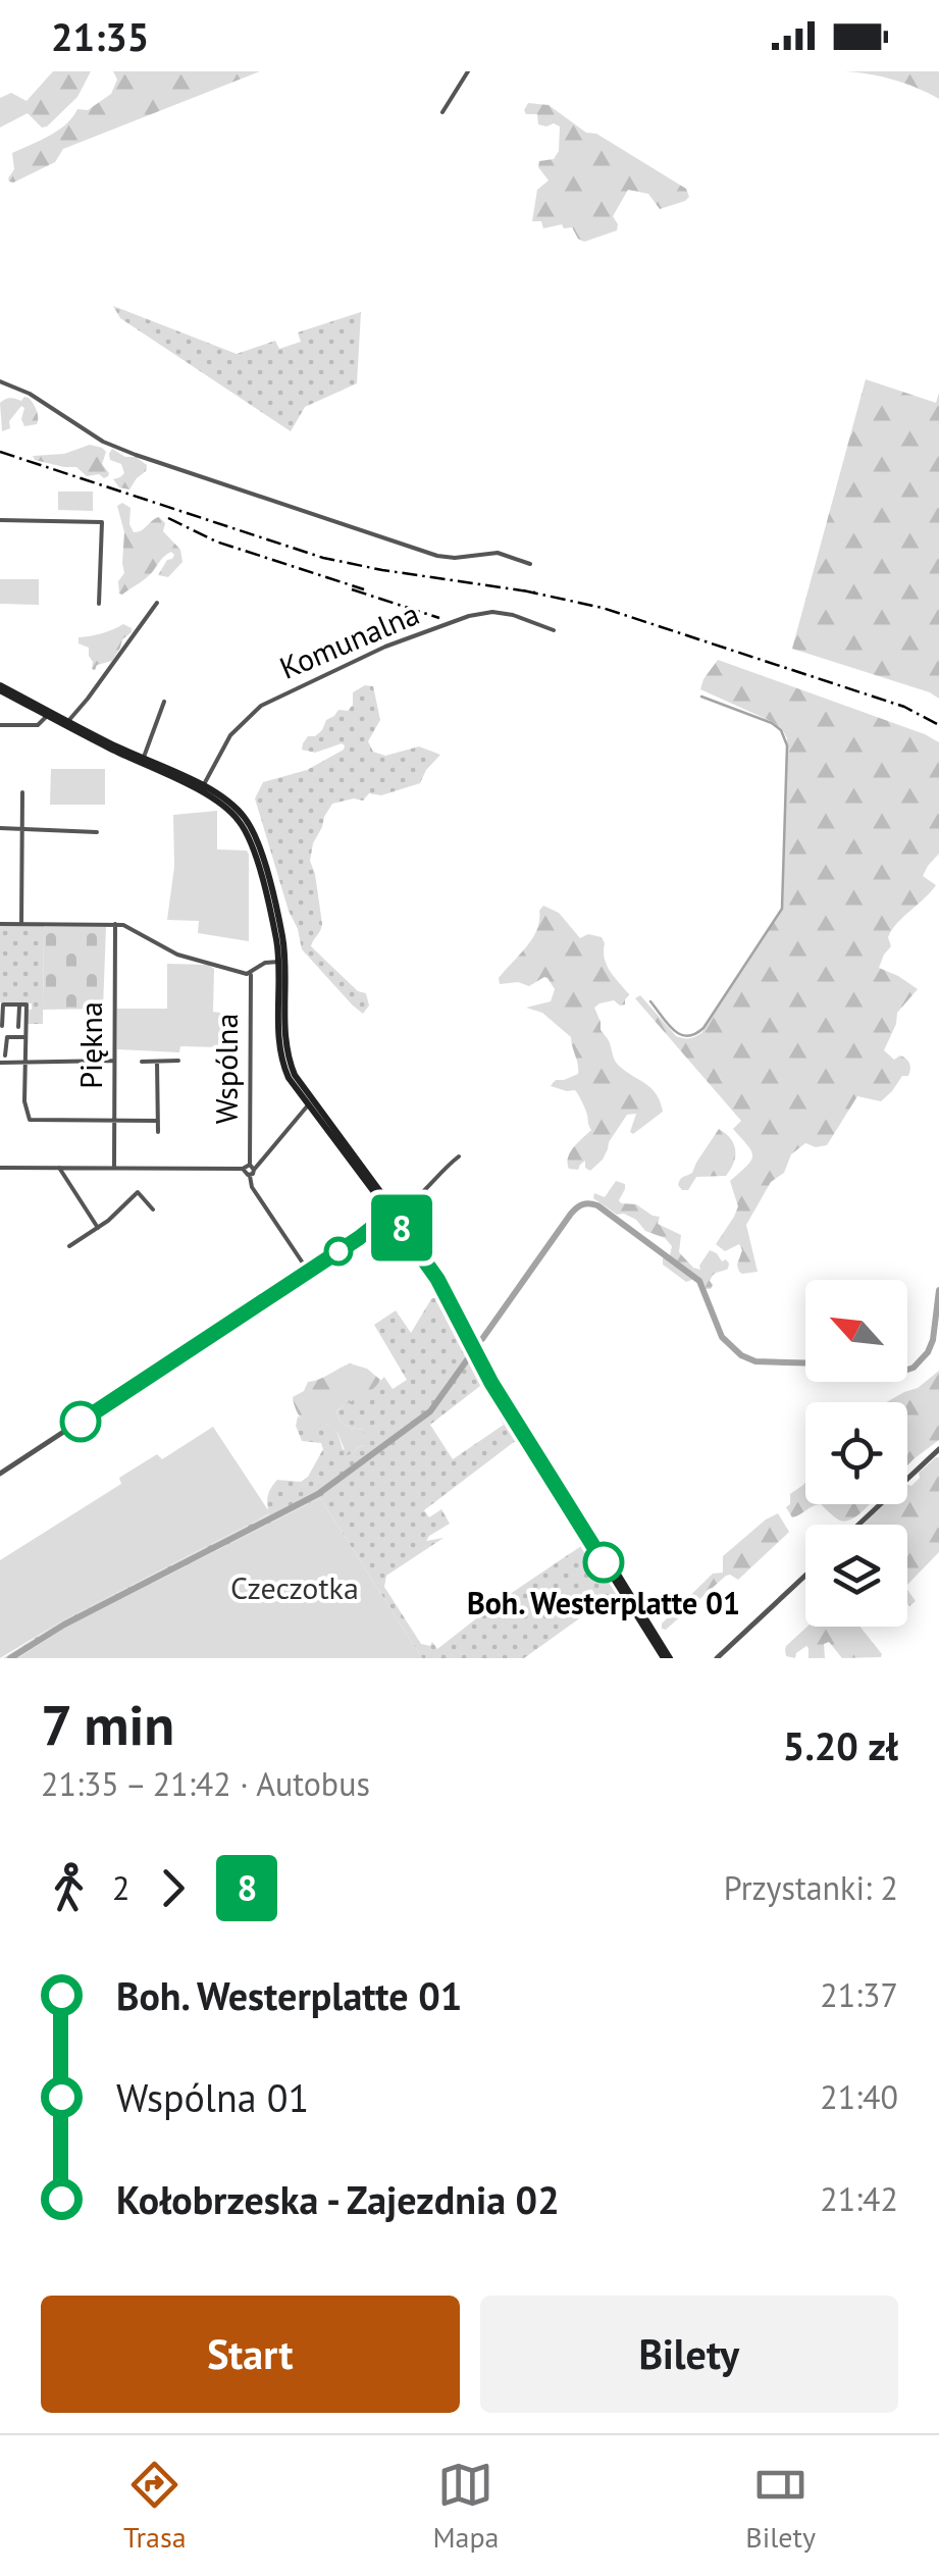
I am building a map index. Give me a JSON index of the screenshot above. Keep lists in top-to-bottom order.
{
  "streets": {
    "street": ["Komunalna", "Piękna", "Wspólna"]
  },
  "parks": ["Czeczotka"],
  "places": ["Boh. Westerplatte 01"],
  "lines": ["bus line 8"],
  "north": "top left",
  "page": {
    "status": "21:35",
    "on_map": "8",
    "heading": ["7 min", "21:35 – 21:42 · Autobus", "5.20 zł"],
    "legs": ["2", "8", "Przystanki: 2"],
    "list": [
      {
        "name": "Boh. Westerplatte 01",
        "value": "21:37"
      },
      {
        "name": "Wspólna 01",
        "value": "21:40"
      },
      {
        "name": "Kołobrzeska - Zajezdnia 02",
        "value": "21:42"
      }
    ],
    "buttons": ["Start", "Bilety"],
    "tabs": ["Trasa", "Mapa", "Bilety"]
  }
}
